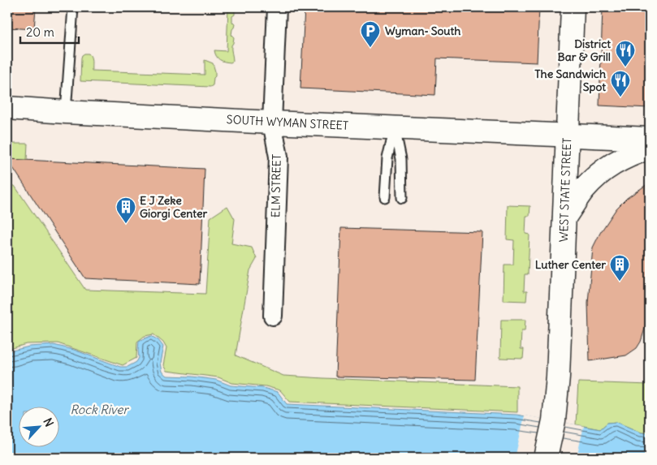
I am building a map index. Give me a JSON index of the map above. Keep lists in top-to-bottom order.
{
  "streets": {
    "main road": ["SOUTH WYMAN STREET", "WEST STATE STREET"],
    "street": ["ELM STREET"]
  },
  "crossings": [
    ["SOUTH WYMAN STREET", "ELM STREET"],
    ["SOUTH WYMAN STREET", "WEST STATE STREET"]
  ],
  "water": ["Rock River"],
  "places": {
    "parking": ["Wyman‐ South"],
    "restaurant": ["District Bar & Grill", "The Sandwich Spot"],
    "building": ["E J Zeke Giorgi Center", "Luther Center"]
  },
  "scale_bar": "20 m",
  "north": "top right"
}
